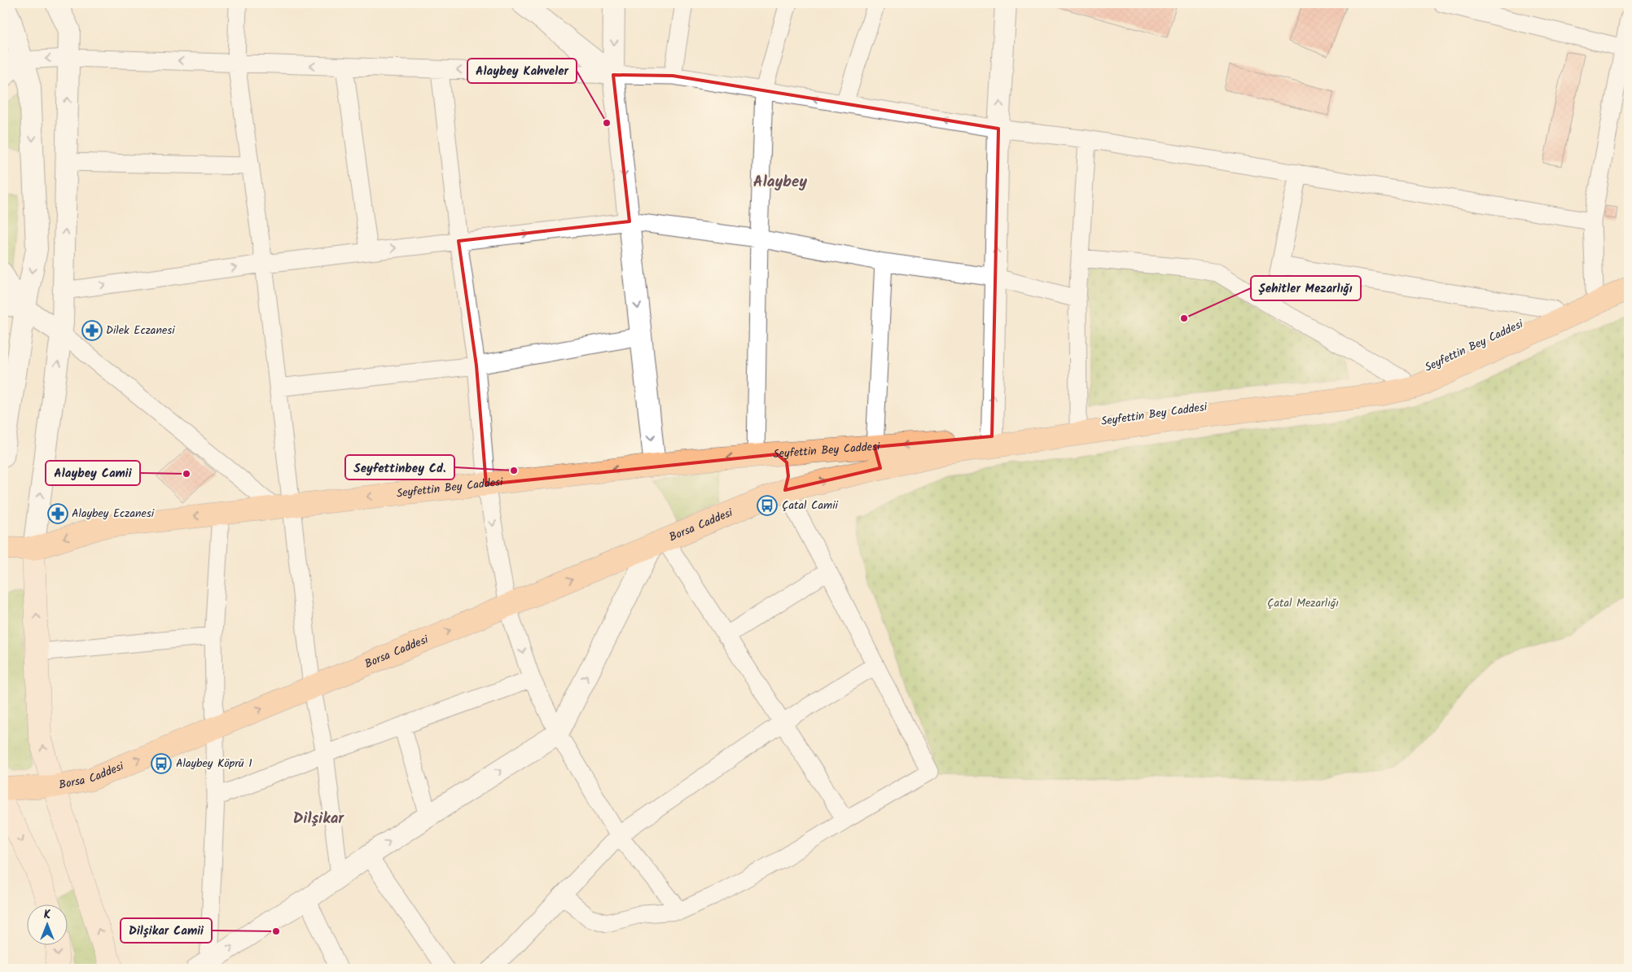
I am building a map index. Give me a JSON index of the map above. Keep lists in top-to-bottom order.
{
  "streets": {
    "main road": ["Seyfettin Bey Caddesi", "Borsa Caddesi"]
  },
  "crossings": [
    ["Seyfettin Bey Caddesi", "Borsa Caddesi"]
  ],
  "one_way": ["Borsa Caddesi"],
  "districts": ["Alaybey", "Dilşikar"],
  "parks": ["Çatal Mezarlığı"],
  "places": {
    "other": [
      "Alaybey Kahveler",
      "Şehitler Mezarlığı",
      "Seyfettinbey Cd.",
      "Alaybey Camii",
      "Dilşikar Camii"
    ],
    "pharmacy": ["Dilek Eczanesi", "Alaybey Eczanesi"],
    "bus stop": ["Çatal Camii", "Alaybey Köprü 1"]
  },
  "north": "top"
}
